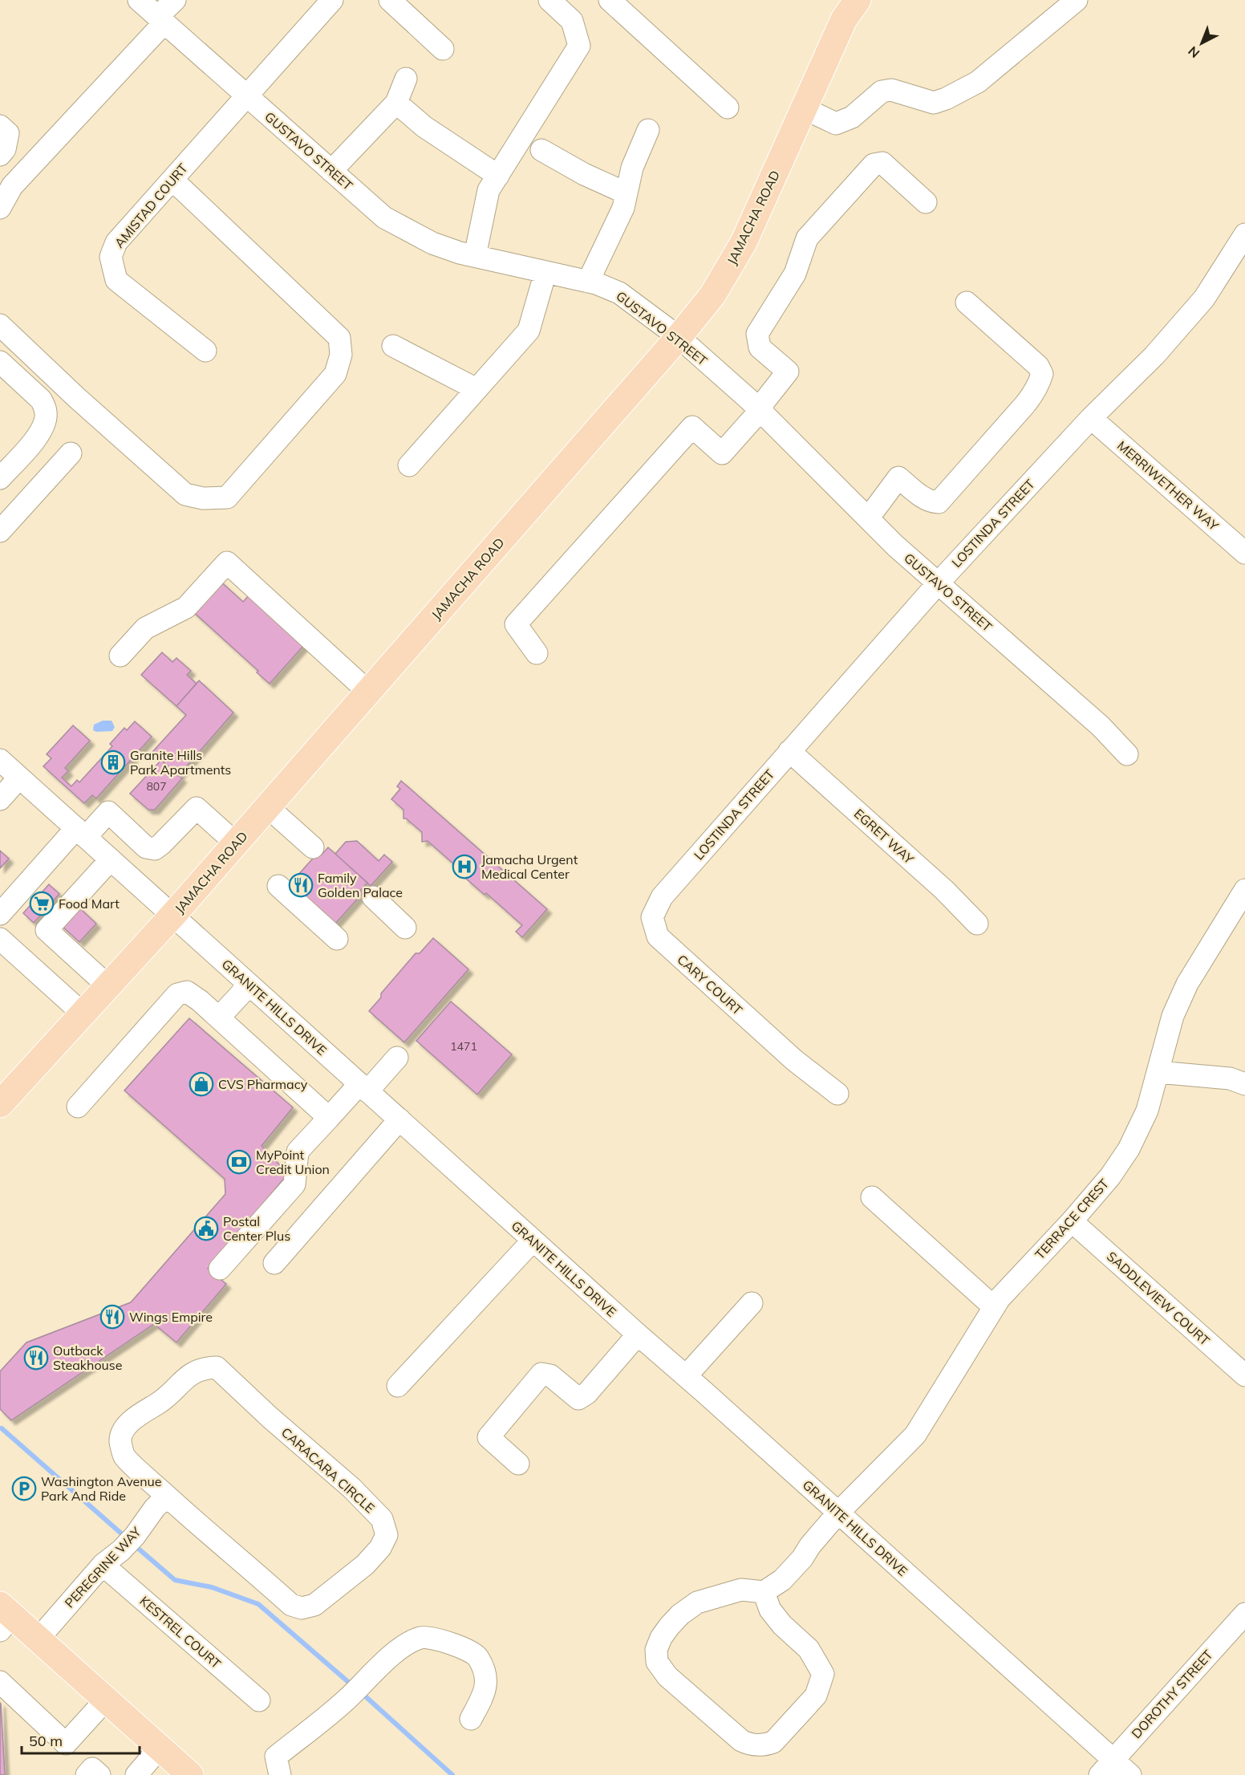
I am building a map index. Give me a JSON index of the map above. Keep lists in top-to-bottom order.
{
  "streets": {
    "main road": ["JAMACHA ROAD"],
    "street": [
      "GUSTAVO STREET",
      "AMISTAD COURT",
      "MERRIWETHER WAY",
      "LOSTINDA STREET",
      "EGRET WAY",
      "CARY COURT",
      "GRANITE HILLS DRIVE",
      "TERRACE CREST",
      "SADDLEVIEW COURT",
      "CARACARA CIRCLE",
      "PEREGRINE WAY",
      "KESTREL COURT",
      "DOROTHY STREET"
    ]
  },
  "crossings": [
    ["GUSTAVO STREET", "AMISTAD COURT"],
    ["GUSTAVO STREET", "JAMACHA ROAD"],
    ["GUSTAVO STREET", "LOSTINDA STREET"],
    ["JAMACHA ROAD", "GRANITE HILLS DRIVE"],
    ["MERRIWETHER WAY", "LOSTINDA STREET"],
    ["LOSTINDA STREET", "EGRET WAY"],
    ["LOSTINDA STREET", "CARY COURT"],
    ["GRANITE HILLS DRIVE", "TERRACE CREST"],
    ["GRANITE HILLS DRIVE", "DOROTHY STREET"],
    ["TERRACE CREST", "SADDLEVIEW COURT"],
    ["CARACARA CIRCLE", "PEREGRINE WAY"],
    ["PEREGRINE WAY", "KESTREL COURT"]
  ],
  "places": {
    "building": ["Granite Hills Park Apartments"],
    "hospital": ["Jamacha Urgent Medical Center"],
    "restaurant": ["Family Golden Palace", "Wings Empire", "Outback Steakhouse"],
    "supermarket": ["Food Mart"],
    "shop": ["CVS Pharmacy"],
    "bank": ["MyPoint Credit Union"],
    "public building": ["Postal Center Plus"],
    "parking": ["Washington Avenue Park And Ride"]
  },
  "house_numbers": ["807", "1471"],
  "scale_bar": "50 m",
  "north": "bottom left"
}
